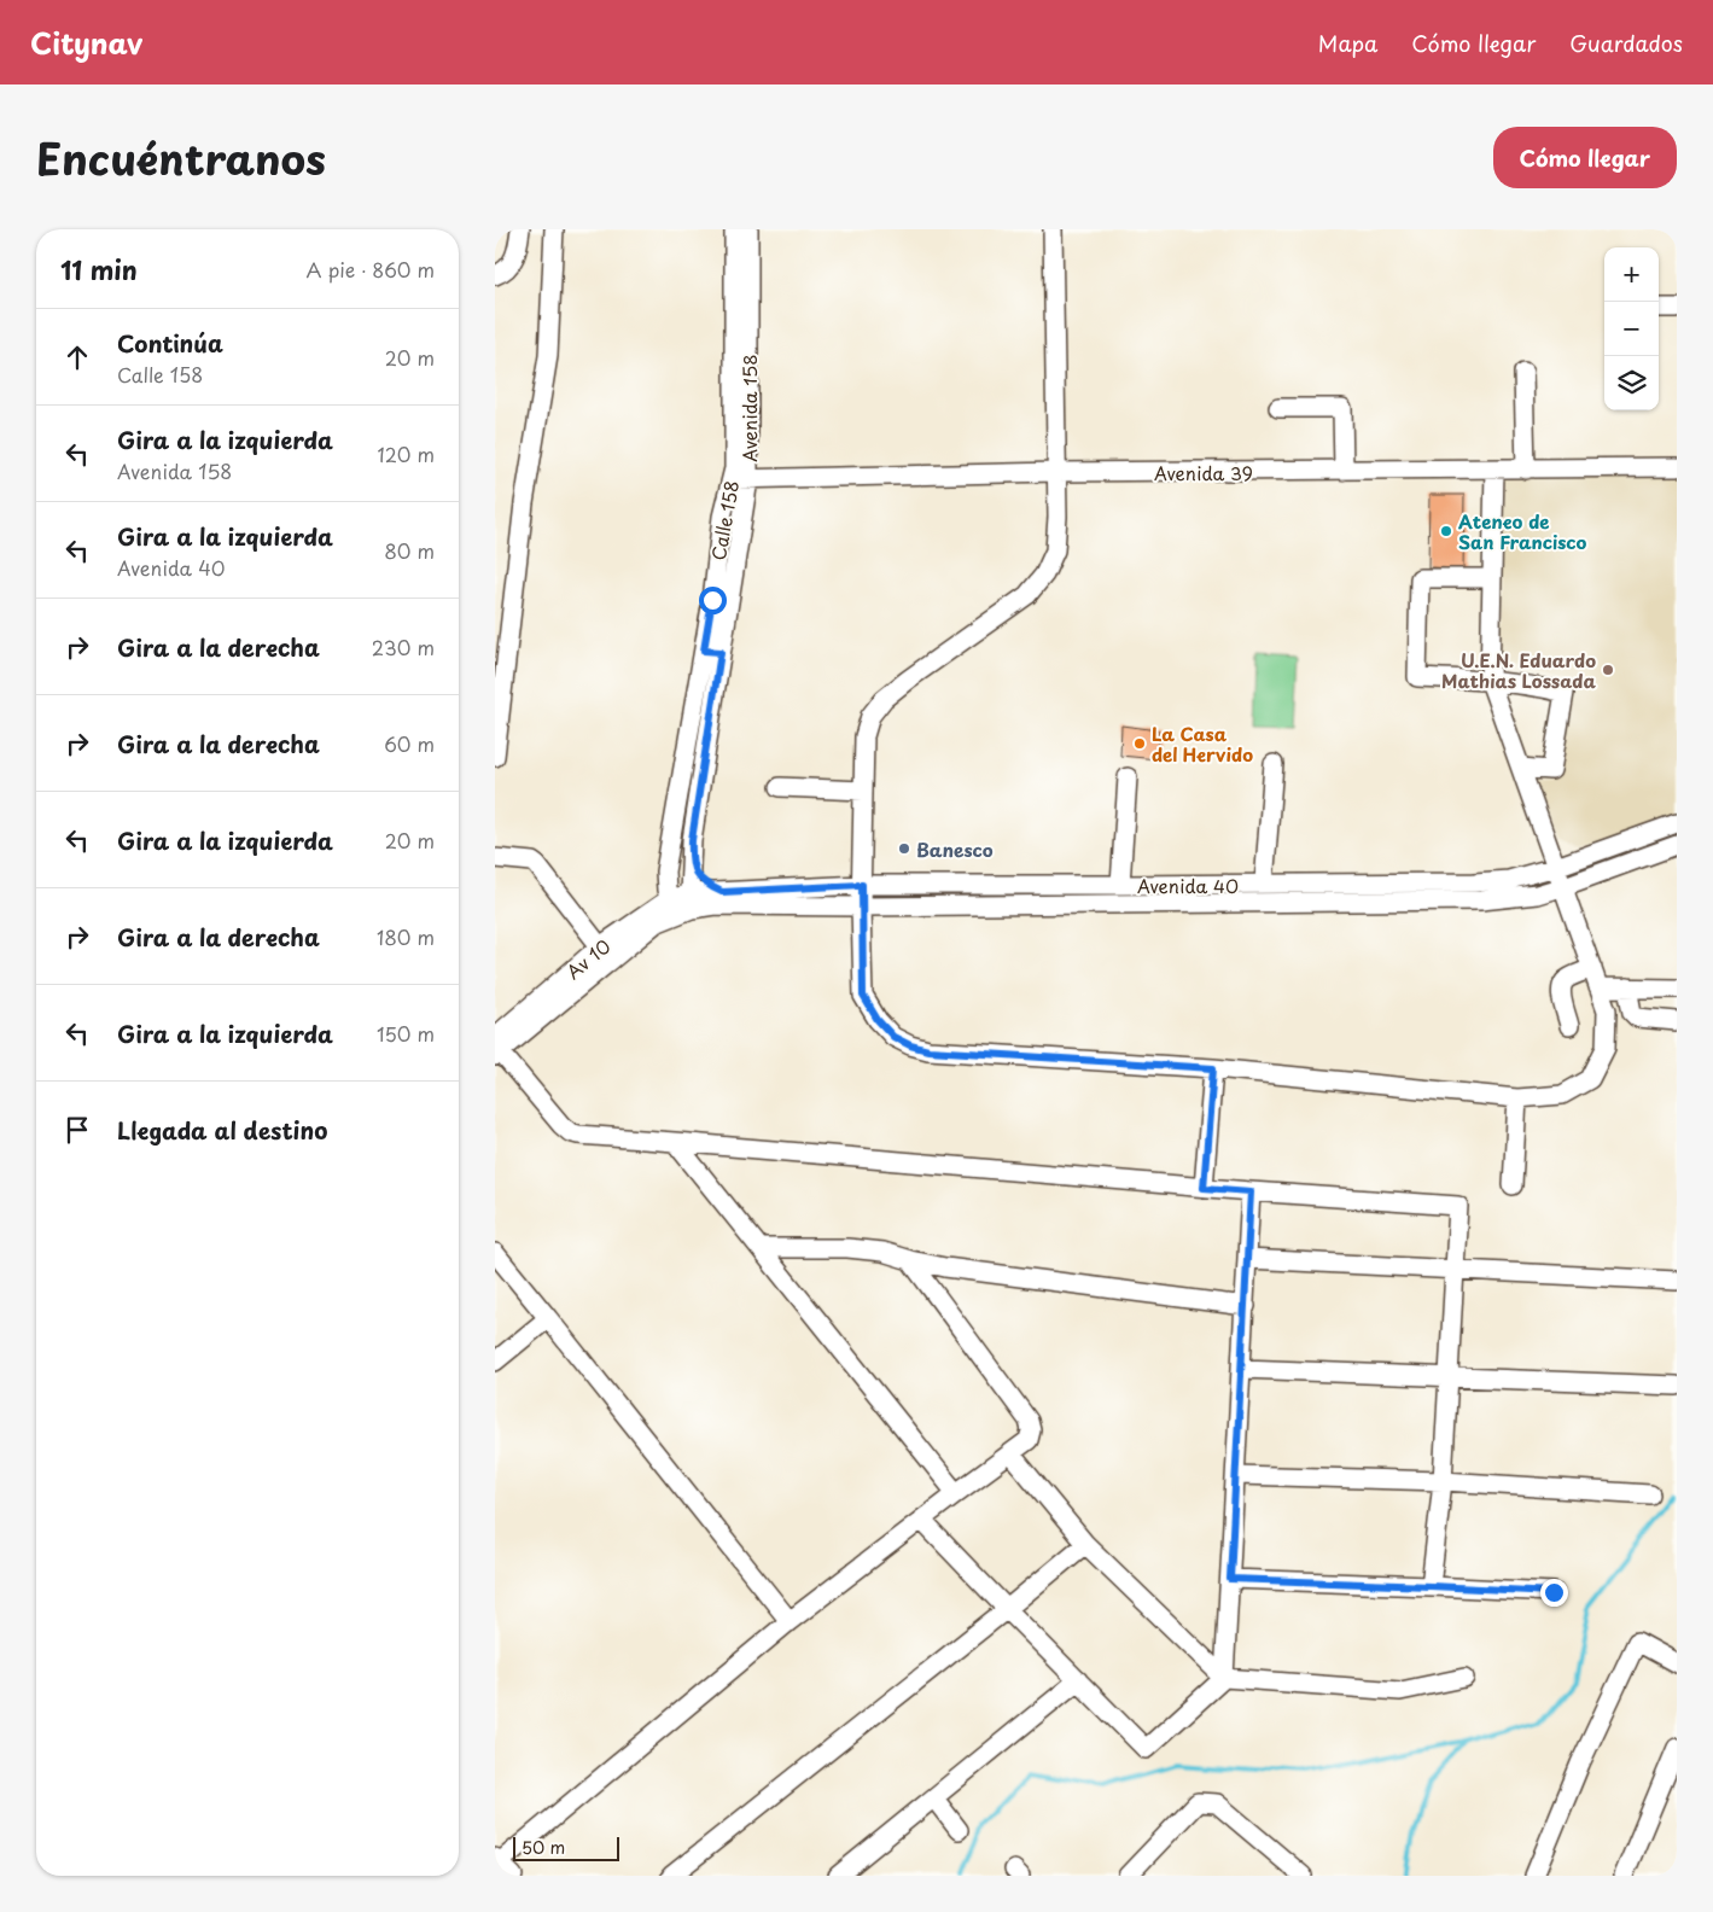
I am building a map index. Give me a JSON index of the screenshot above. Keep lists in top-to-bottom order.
{
  "streets": {
    "street": [
      "Avenida 39",
      "Calle 158",
      "Avenida 40",
      "Av 10"
    ]
  },
  "crossings": [
    ["Avenida 39", "Calle 158"],
    ["Calle 158", "Avenida 40"],
    ["Calle 158", "Av 10"],
    ["Avenida 40", "Av 10"]
  ],
  "places": [
    "Ateneo de San Francisco",
    "U.E.N. Eduardo Mathias Lossada",
    "La Casa del Hervido",
    "Banesco"
  ],
  "scale_bar": "50 m",
  "page": {
    "header": "Citynav",
    "nav": ["Mapa", "Cómo llegar", "Guardados"],
    "title": "Encuéntranos",
    "buttons": "Cómo llegar",
    "heading": ["11 min", "A pie · 860 m"],
    "map_buttons": ["+", "−"],
    "list": [
      ["Continúa", "Calle 158", "20 m"],
      ["Gira a la izquierda", "Avenida 158", "120 m"],
      ["Gira a la izquierda", "Avenida 40", "80 m"],
      ["Gira a la derecha", "230 m"],
      ["Gira a la derecha", "60 m"],
      ["Gira a la izquierda", "20 m"],
      ["Gira a la derecha", "180 m"],
      ["Gira a la izquierda", "150 m"],
      "Llegada al destino"
    ],
    "scale": "50 m"
  }
}
